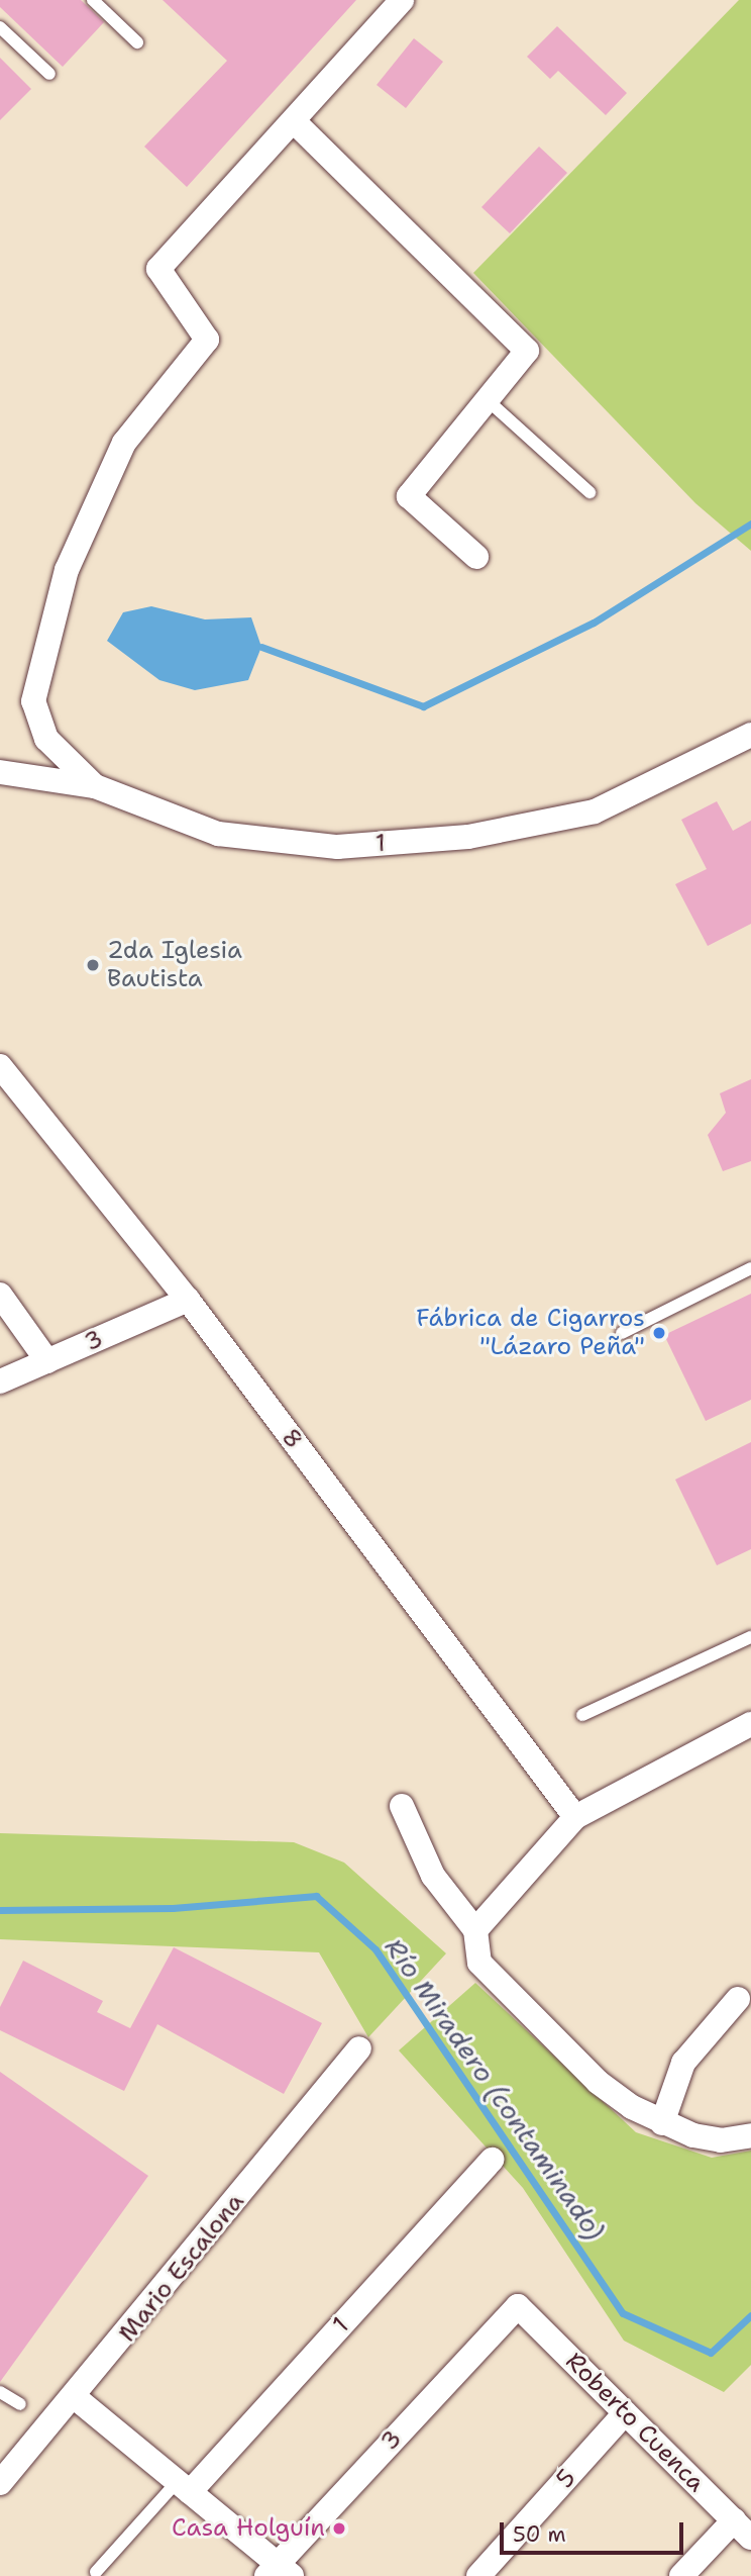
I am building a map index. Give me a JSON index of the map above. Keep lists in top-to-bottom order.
{
  "streets": {
    "street": [
      "1",
      "3",
      "8",
      "Mario Escalona",
      "Roberto Cuenca",
      "5"
    ]
  },
  "crossings": [
    ["3", "8"],
    ["3", "Roberto Cuenca"],
    ["Roberto Cuenca", "5"]
  ],
  "water": ["Río Miradero (contaminado)"],
  "places": ["2da Iglesia Bautista", "Fábrica de Cigarros \"Lázaro Peña\"", "Casa Holguín"],
  "scale_bar": "50 m"
}
